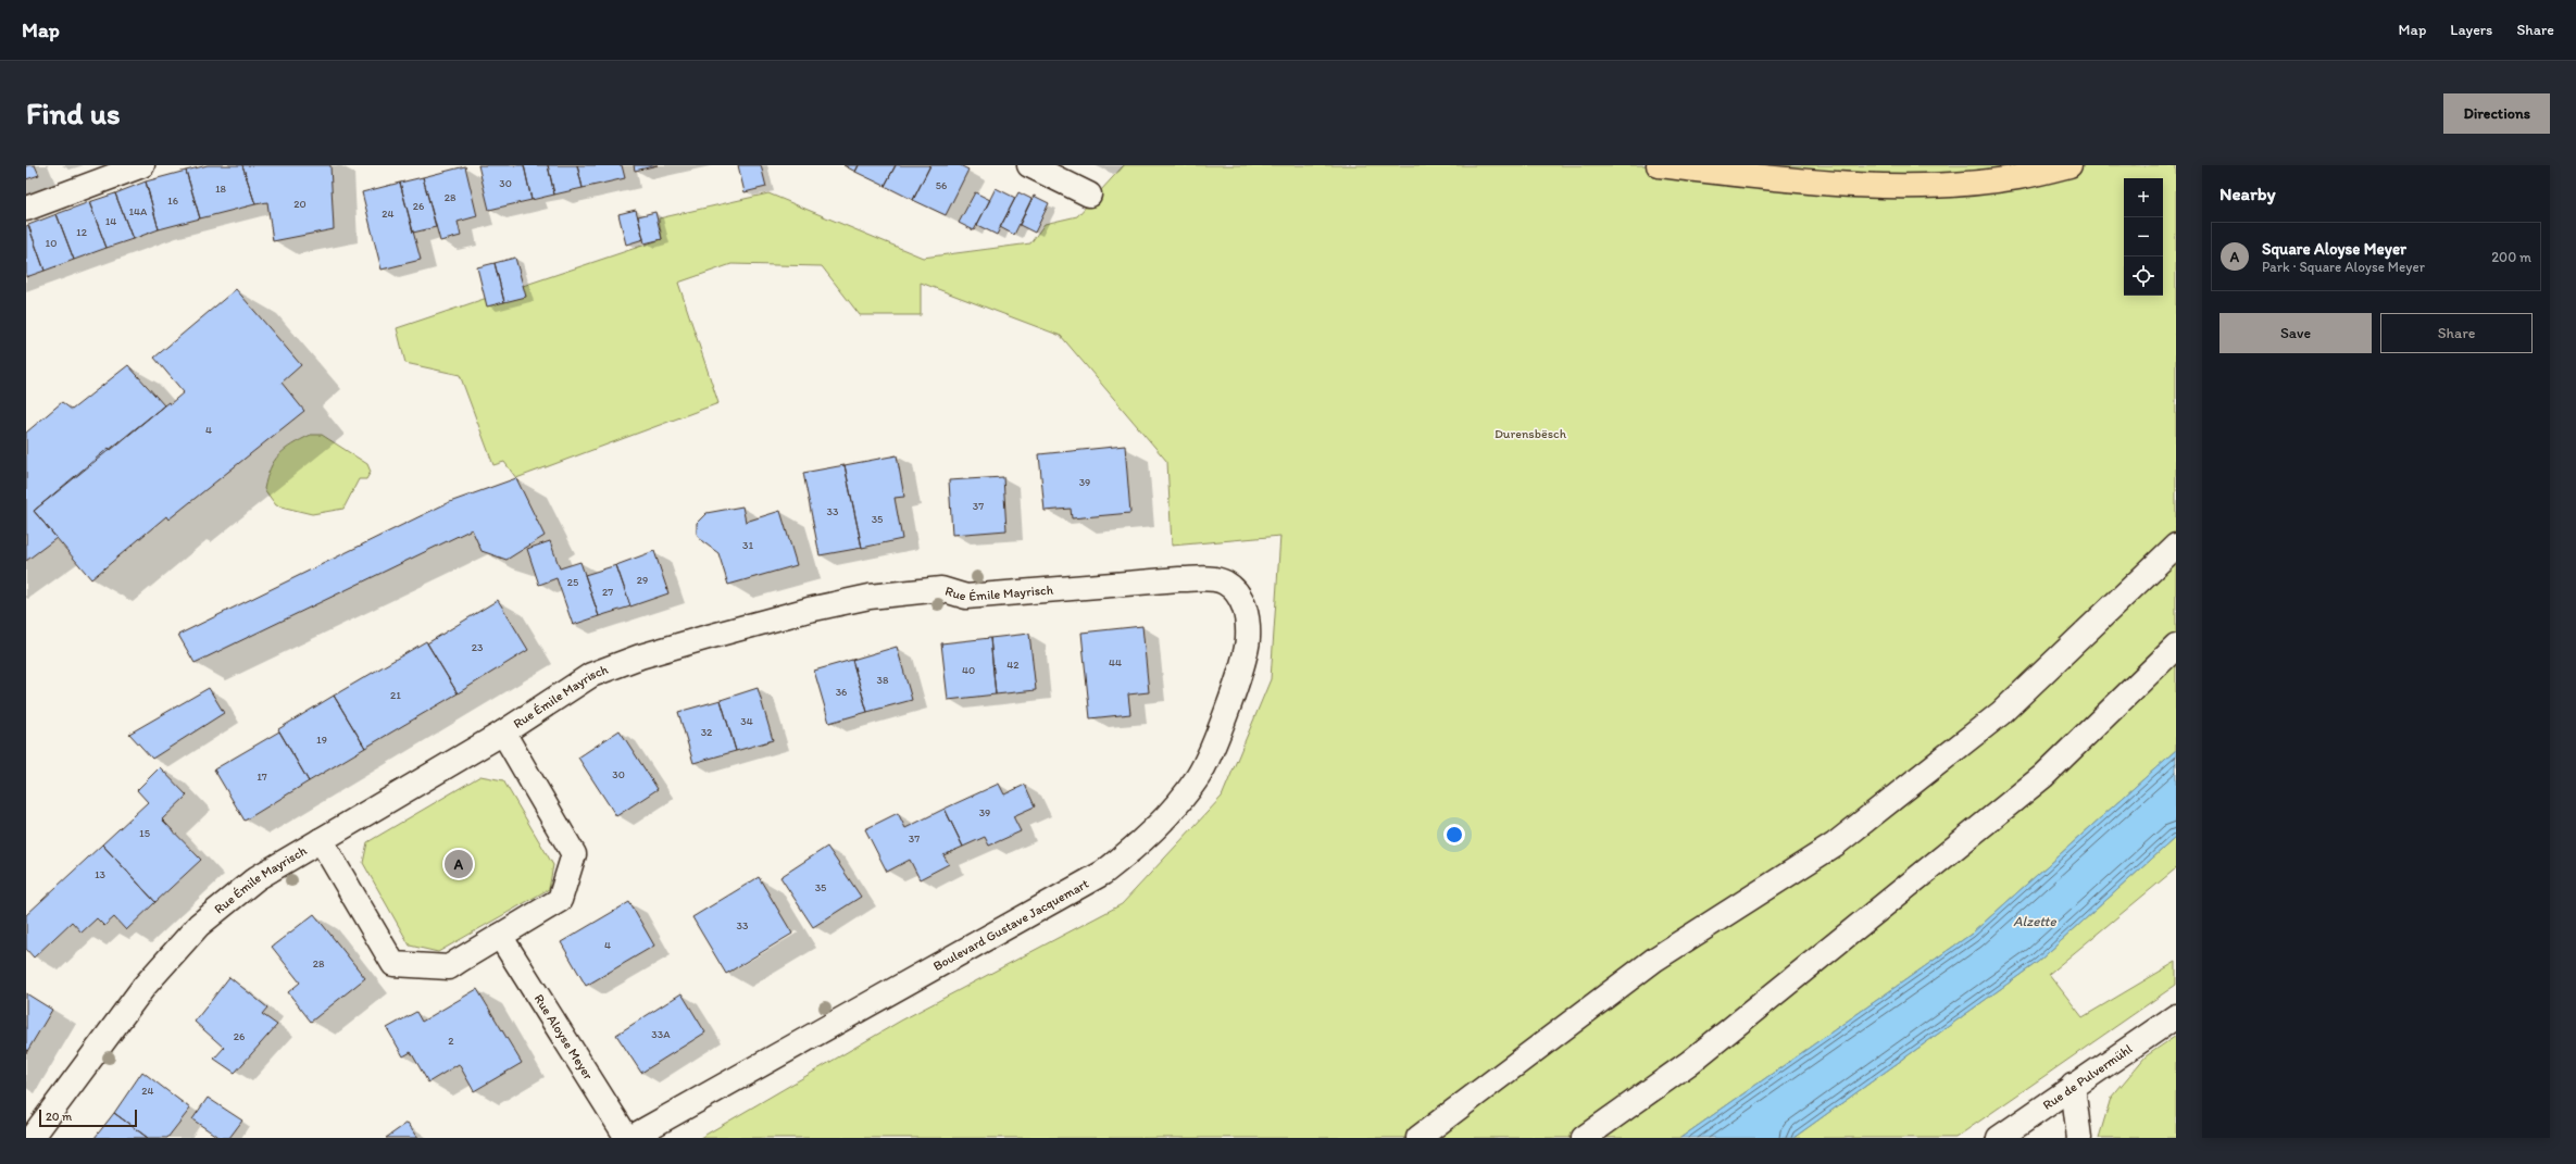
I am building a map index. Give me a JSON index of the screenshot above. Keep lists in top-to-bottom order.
{
  "streets": {
    "street": [
      "Rue Émile Mayrisch",
      "Boulevard Gustave Jacquemart",
      "Rue Aloyse Meyer",
      "Rue de Pulvermühl"
    ]
  },
  "crossings": [
    ["Rue Émile Mayrisch", "Boulevard Gustave Jacquemart"],
    ["Boulevard Gustave Jacquemart", "Rue Aloyse Meyer"]
  ],
  "water": ["Alzette"],
  "parks": ["Durensbësch"],
  "house_numbers": [
    "30",
    "56",
    "18",
    "28",
    "16",
    "20",
    "26",
    "14A",
    "24",
    "14",
    "12",
    "10",
    "4",
    "39",
    "37",
    "33",
    "35",
    "31",
    "29",
    "25",
    "27",
    "23",
    "44",
    "42",
    "40",
    "38",
    "36",
    "21",
    "34",
    "32",
    "19",
    "30",
    "17",
    "39",
    "15",
    "37",
    "13",
    "35",
    "33",
    "4",
    "28",
    "33A",
    "26",
    "2",
    "24"
  ],
  "scale_bar": "20 m",
  "page": {
    "header": "Map",
    "nav": ["Map", "Layers", "Share"],
    "buttons": [
      "Directions",
      ["Save", "Share"]
    ],
    "title": "Find us",
    "heading": "Nearby",
    "map_buttons": ["+", "−"],
    "list": [
      {
        "mark": "A",
        "name": "Square Aloyse Meyer",
        "note": "Park · Square Aloyse Meyer",
        "value": "200 m"
      }
    ],
    "pins": "A",
    "scale": "20 m"
  }
}
